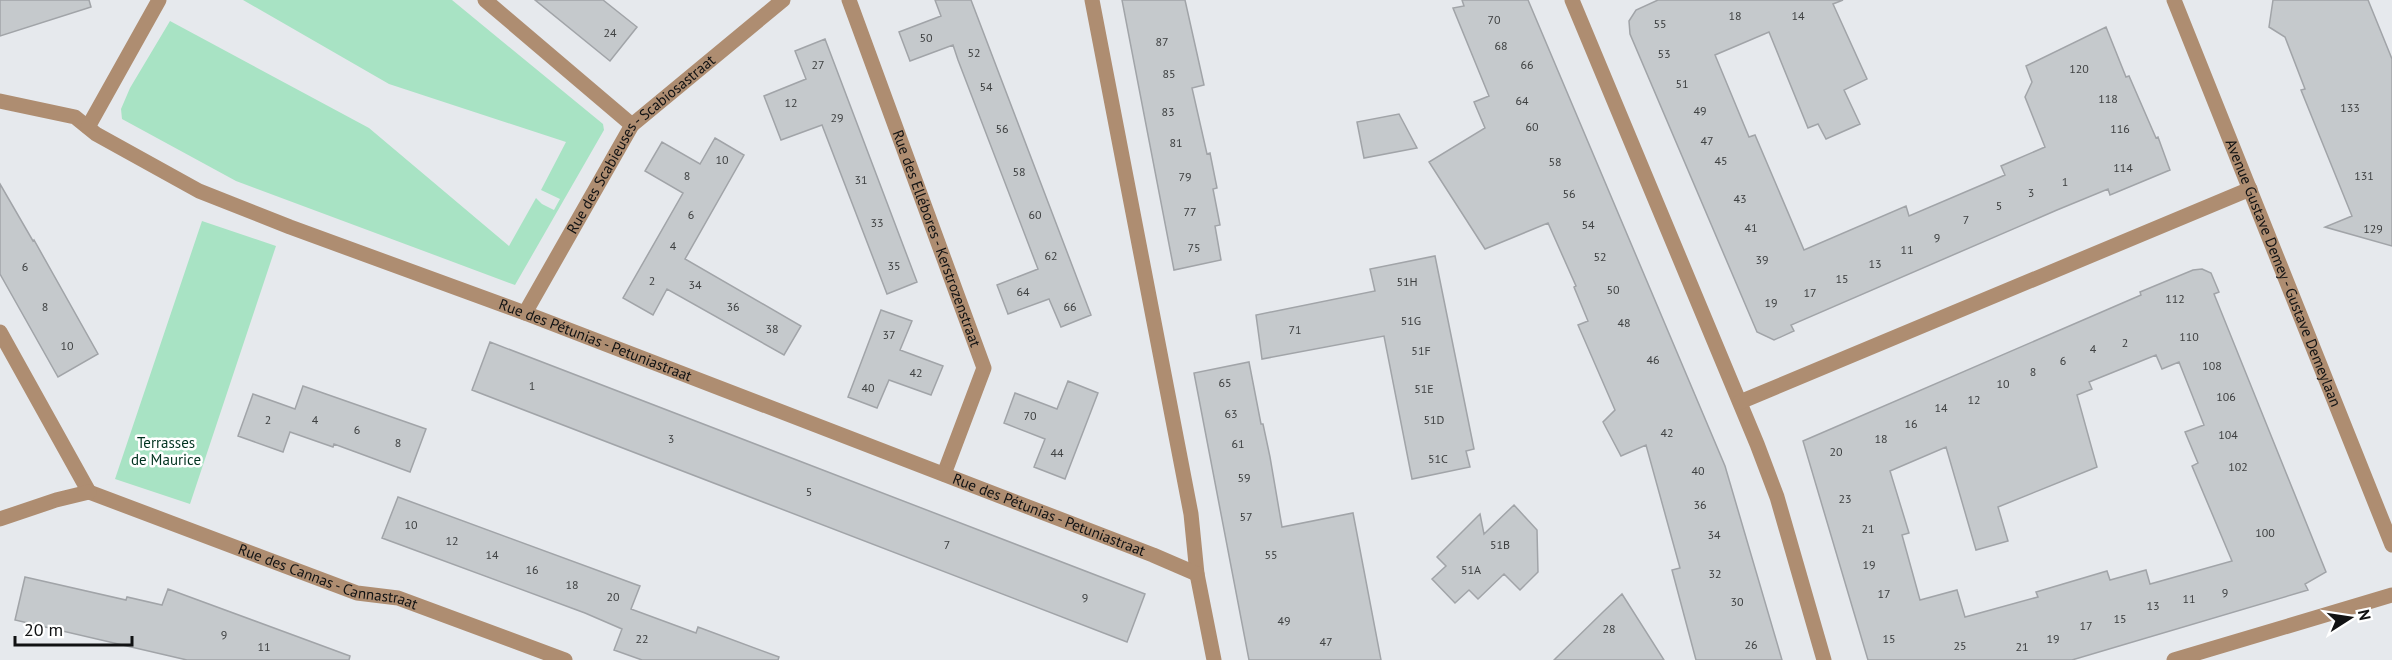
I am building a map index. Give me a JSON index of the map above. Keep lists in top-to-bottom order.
{
  "streets": {
    "street": [
      "Rue des Scabieuses - Scabiosastraat",
      "Rue des Ellébores - Kerstrozenstraat",
      "Avenue Gustave Demey - Gustave Demeylaan",
      "Rue des Pétunias - Petuniastraat",
      "Rue des Cannas - Cannastraat"
    ]
  },
  "crossings": [
    ["Rue des Scabieuses - Scabiosastraat", "Rue des Pétunias - Petuniastraat"],
    ["Rue des Ellébores - Kerstrozenstraat", "Rue des Pétunias - Petuniastraat"]
  ],
  "parks": ["Terrasses de Maurice"],
  "house_numbers": [
    "18",
    "14",
    "70",
    "55",
    "24",
    "50",
    "87",
    "68",
    "52",
    "53",
    "27",
    "66",
    "120",
    "85",
    "51",
    "54",
    "118",
    "64",
    "12",
    "133",
    "49",
    "83",
    "29",
    "60",
    "56",
    "116",
    "47",
    "81",
    "10",
    "45",
    "58",
    "114",
    "58",
    "8",
    "131",
    "79",
    "31",
    "1",
    "3",
    "56",
    "43",
    "5",
    "77",
    "6",
    "60",
    "7",
    "33",
    "54",
    "41",
    "129",
    "9",
    "4",
    "75",
    "11",
    "62",
    "52",
    "39",
    "13",
    "35",
    "6",
    "15",
    "2",
    "51H",
    "34",
    "50",
    "64",
    "17",
    "112",
    "19",
    "8",
    "36",
    "66",
    "51G",
    "48",
    "38",
    "71",
    "37",
    "110",
    "2",
    "10",
    "4",
    "51F",
    "46",
    "6",
    "108",
    "8",
    "42",
    "65",
    "10",
    "1",
    "40",
    "51E",
    "106",
    "12",
    "14",
    "63",
    "70",
    "2",
    "4",
    "51D",
    "16",
    "6",
    "42",
    "104",
    "3",
    "18",
    "8",
    "61",
    "20",
    "44",
    "51C",
    "102",
    "40",
    "59",
    "5",
    "23",
    "36",
    "57",
    "10",
    "21",
    "100",
    "34",
    "12",
    "7",
    "51B",
    "14",
    "55",
    "19",
    "16",
    "51A",
    "32",
    "18",
    "9",
    "17",
    "20",
    "9",
    "11",
    "30",
    "13",
    "15",
    "49",
    "17",
    "28",
    "9",
    "22",
    "15",
    "19",
    "47",
    "26",
    "25",
    "11",
    "21"
  ],
  "scale_bar": "20 m",
  "north": "right"
}
